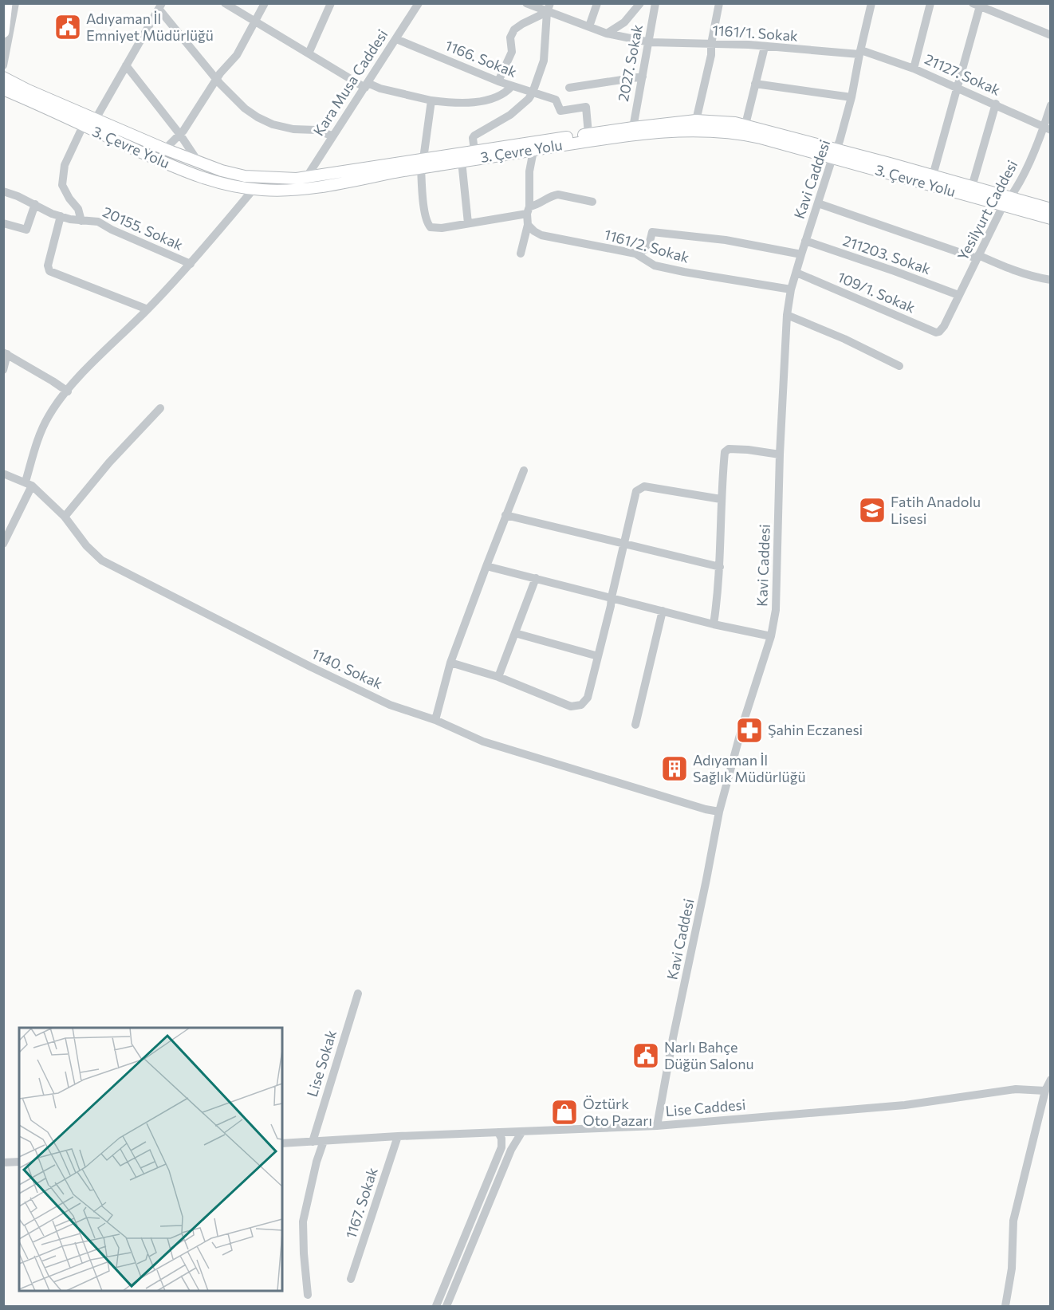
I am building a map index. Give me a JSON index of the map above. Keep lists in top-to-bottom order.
{
  "streets": {
    "main road": ["3. Çevre Yolu"],
    "street": [
      "1161/1. Sokak",
      "1166. Sokak",
      "2027. Sokak",
      "21127. Sokak",
      "Kara Musa Caddesi",
      "Kavi Caddesi",
      "Yesilyurt Caddesi",
      "20155. Sokak",
      "1161/2. Sokak",
      "211203. Sokak",
      "109/1. Sokak",
      "1140. Sokak",
      "Lise Sokak",
      "Lise Caddesi",
      "1167. Sokak"
    ]
  },
  "crossings": [
    ["1161/1. Sokak", "2027. Sokak"],
    ["1161/1. Sokak", "21127. Sokak"],
    ["1161/1. Sokak", "Kavi Caddesi"],
    ["1166. Sokak", "Kara Musa Caddesi"],
    ["1166. Sokak", "3. Çevre Yolu"],
    ["2027. Sokak", "3. Çevre Yolu"],
    ["21127. Sokak", "Kavi Caddesi"],
    ["21127. Sokak", "Yesilyurt Caddesi"],
    ["Kara Musa Caddesi", "3. Çevre Yolu"],
    ["3. Çevre Yolu", "Kavi Caddesi"],
    ["3. Çevre Yolu", "Yesilyurt Caddesi"],
    ["Kavi Caddesi", "1161/2. Sokak"],
    ["Kavi Caddesi", "211203. Sokak"],
    ["Kavi Caddesi", "109/1. Sokak"],
    ["Kavi Caddesi", "1140. Sokak"],
    ["Kavi Caddesi", "Lise Caddesi"],
    ["Yesilyurt Caddesi", "211203. Sokak"],
    ["Yesilyurt Caddesi", "109/1. Sokak"],
    ["Lise Sokak", "Lise Caddesi"],
    ["Lise Caddesi", "1167. Sokak"]
  ],
  "places": {
    "public building": ["Adıyaman İl Emniyet Müdürlüğü", "Narlı Bahçe Düğün Salonu"],
    "school or university": ["Fatih Anadolu Lisesi"],
    "pharmacy": ["Şahin Eczanesi"],
    "building": ["Adıyaman İl Sağlık Müdürlüğü"],
    "shop": ["Öztürk Oto Pazarı"]
  }
}
